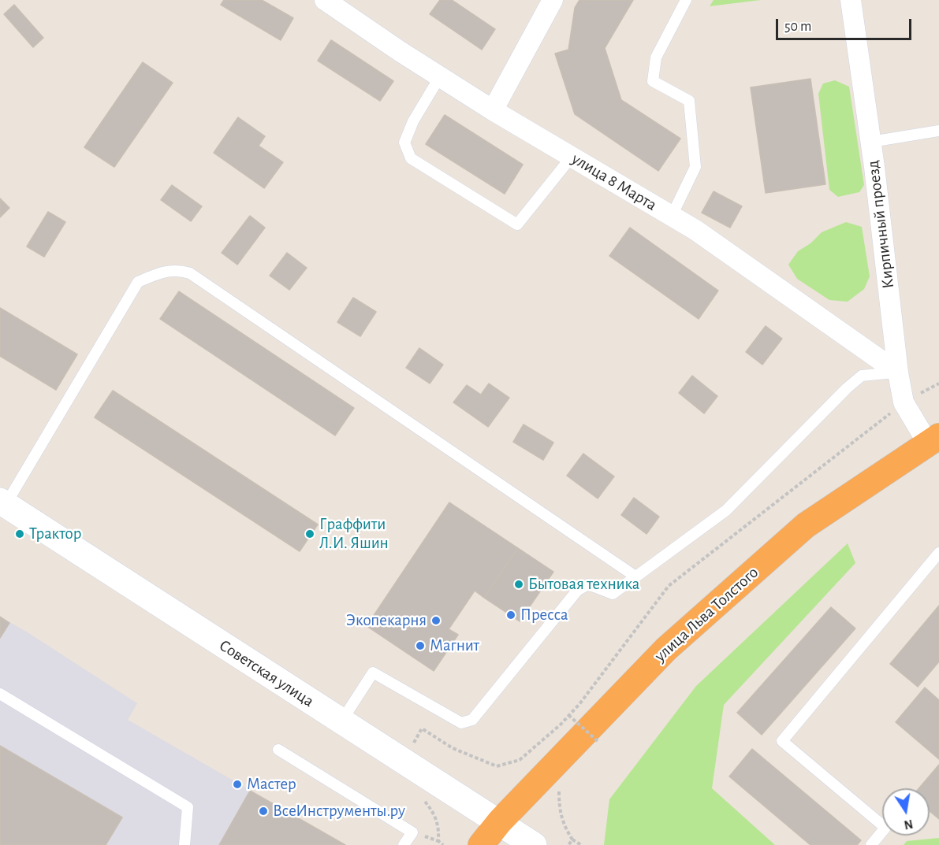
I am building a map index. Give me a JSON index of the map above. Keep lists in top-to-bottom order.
{
  "streets": {
    "highway": ["улица Льва Толстого"],
    "main road": ["Советская улица"],
    "street": ["улица 8 Марта", "Кирпичный проезд"]
  },
  "crossings": [
    ["улица 8 Марта", "Кирпичный проезд"],
    ["Кирпичный проезд", "улица Льва Толстого"],
    ["улица Льва Толстого", "Советская улица"]
  ],
  "places": [
    "Трактор",
    "Граффити Л.И. Яшин",
    "Бытовая техника",
    "Пресса",
    "Экопекарня",
    "Магнит",
    "Мастер",
    "ВсеИнструменты.ру"
  ],
  "scale_bar": "50 m",
  "north": "bottom"
}
